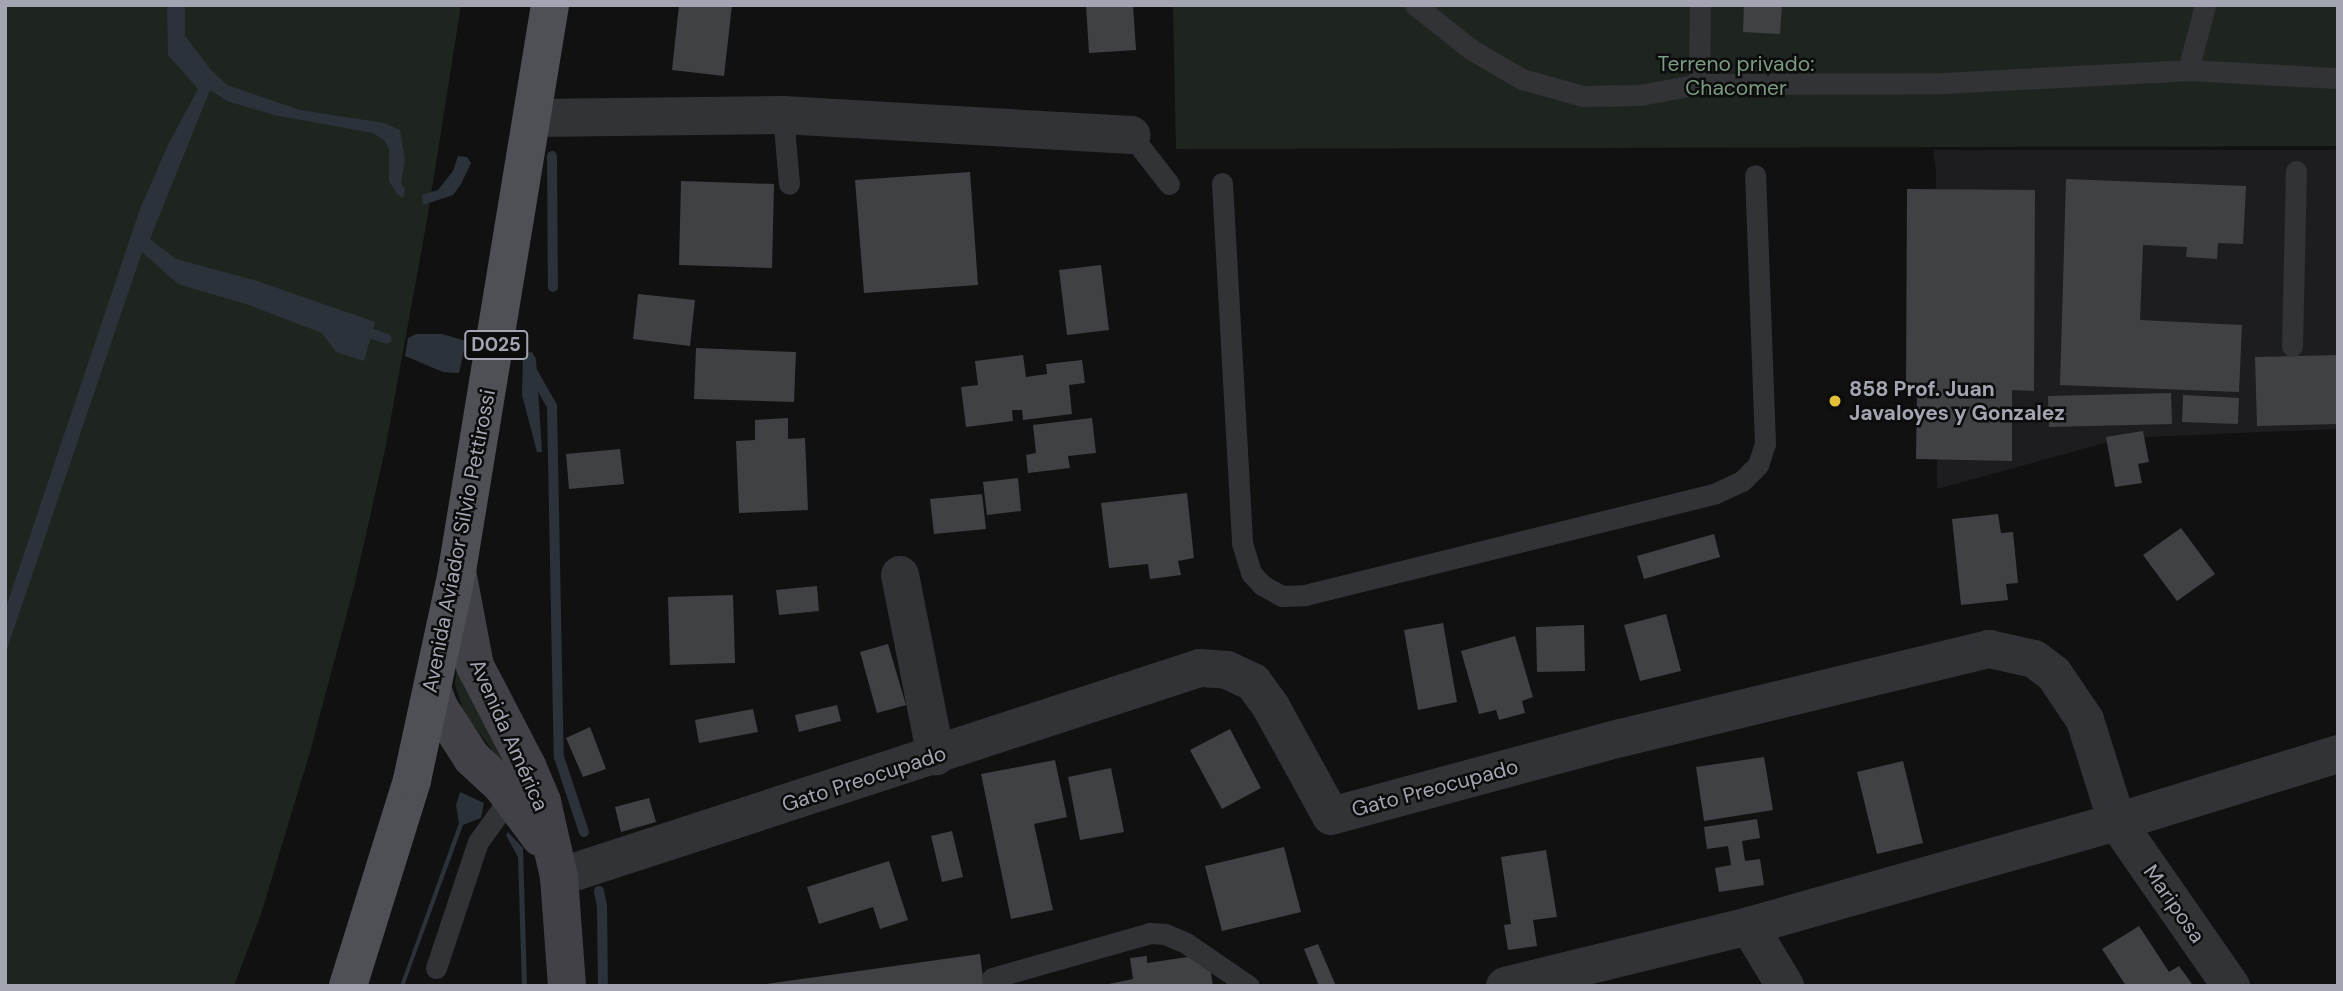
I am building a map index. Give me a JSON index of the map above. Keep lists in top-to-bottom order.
{
  "streets": {
    "main road": ["D025", "Avenida Aviador Silvio Pettirossi", "Avenida América"],
    "street": ["Gato Preocupado", "Mariposa"]
  },
  "crossings": [
    ["Avenida Aviador Silvio Pettirossi", "Avenida América"],
    ["Avenida América", "Gato Preocupado"],
    ["Gato Preocupado", "Mariposa"]
  ],
  "parks": ["Terreno privado: Chacomer"],
  "places": ["858 Prof. Juan Javaloyes y Gonzalez"]
}
